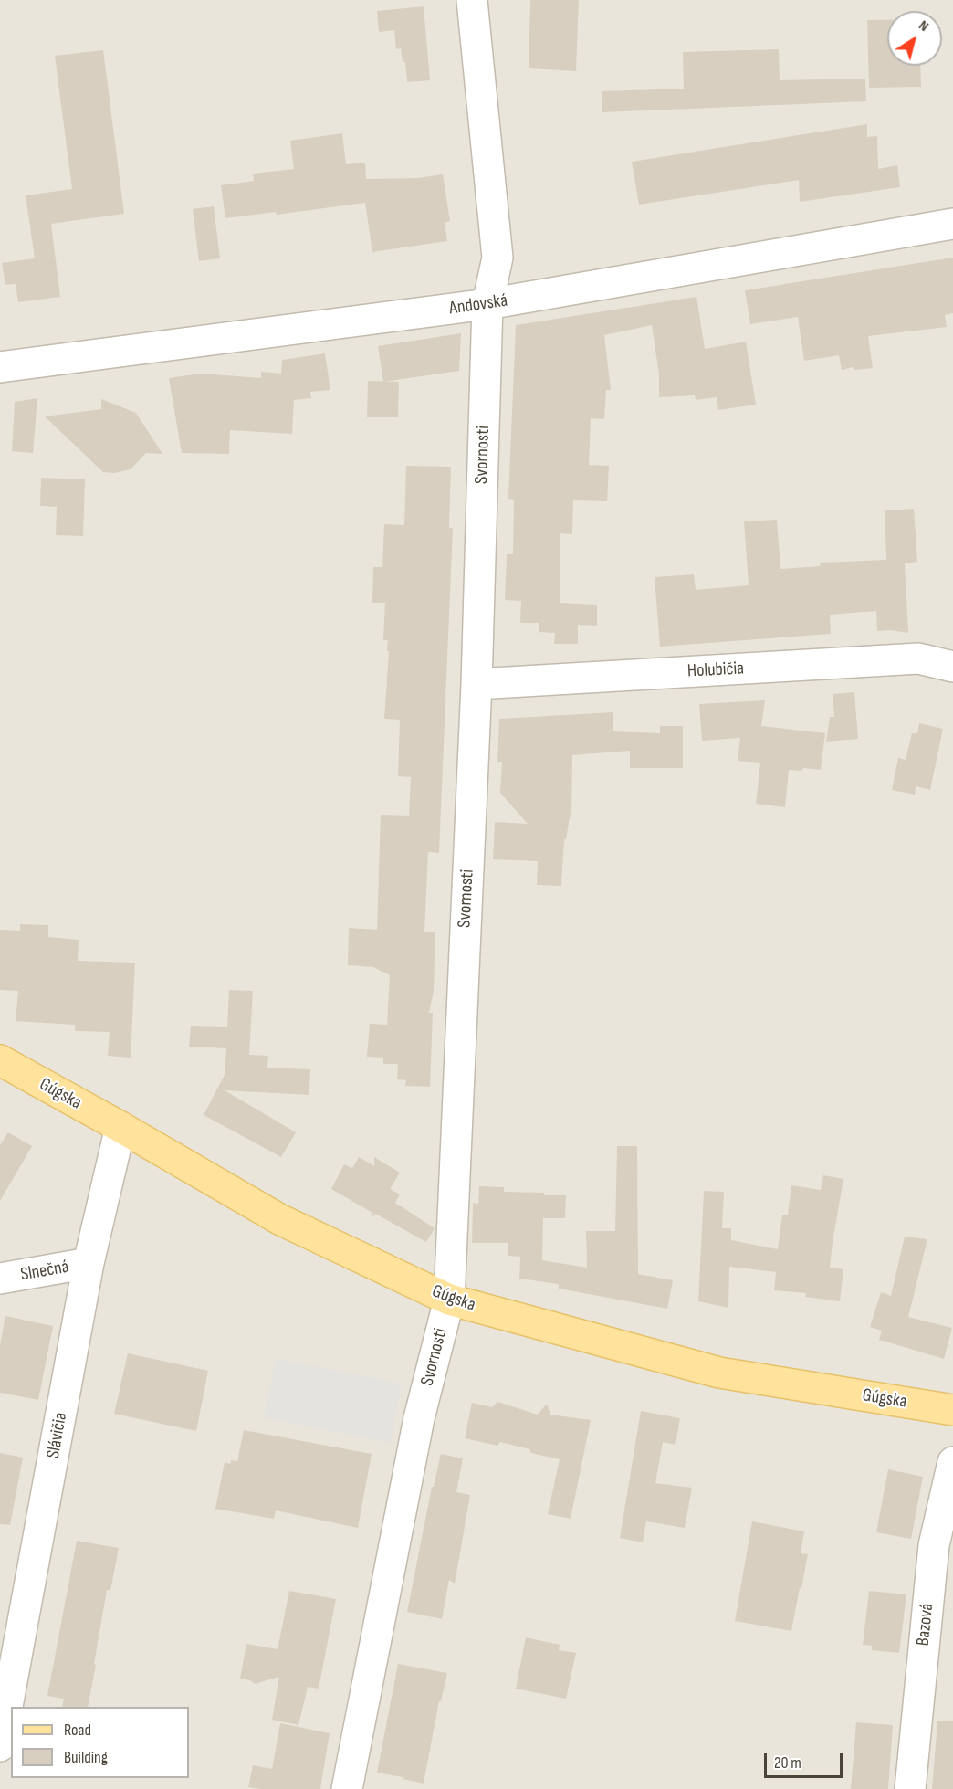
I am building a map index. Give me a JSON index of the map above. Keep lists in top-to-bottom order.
{
  "streets": {
    "main road": ["Gúgska"],
    "street": [
      "Andovská",
      "Svornosti",
      "Holubičia",
      "Slnečná",
      "Slávičia",
      "Bazová"
    ]
  },
  "crossings": [
    ["Andovská", "Svornosti"],
    ["Svornosti", "Holubičia"],
    ["Svornosti", "Gúgska"],
    ["Gúgska", "Slávičia"],
    ["Slnečná", "Slávičia"]
  ],
  "legend": ["Road", "Building"],
  "scale_bar": "20 m",
  "north": "top right"
}
